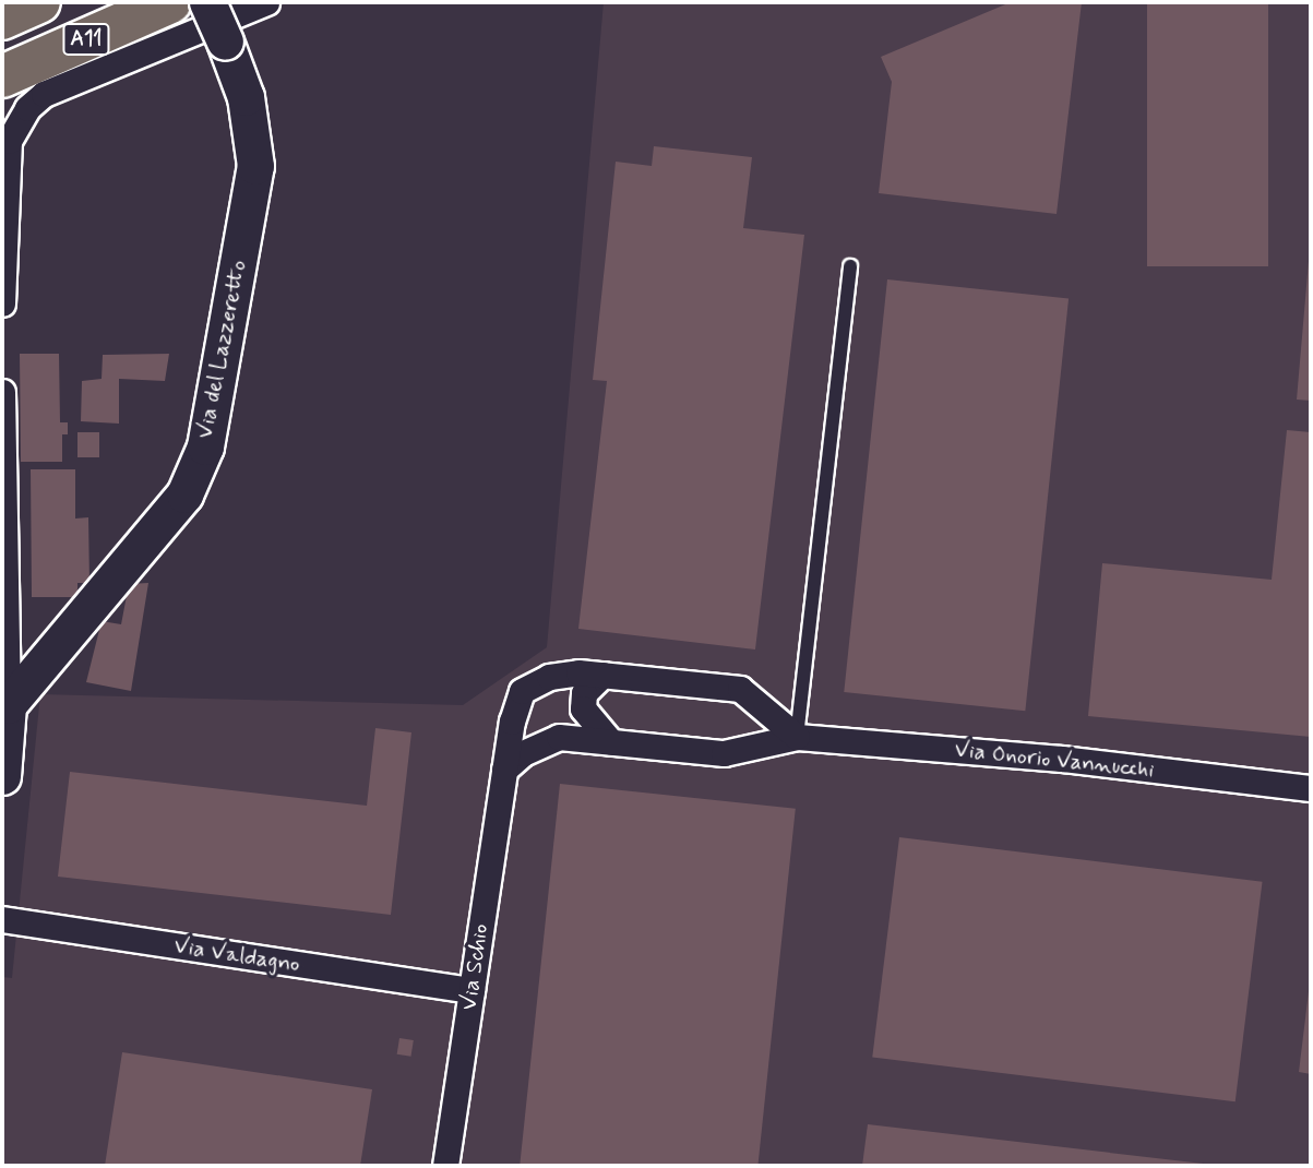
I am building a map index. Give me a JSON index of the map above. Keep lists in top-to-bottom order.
{
  "streets": {
    "highway": ["A11"],
    "street": [
      "Via del Lazzeretto",
      "Via Onorio Vannucchi",
      "Via Valdagno",
      "Via Schio"
    ]
  },
  "crossings": [
    ["Via Onorio Vannucchi", "Via Schio"],
    ["Via Valdagno", "Via Schio"]
  ]
}
